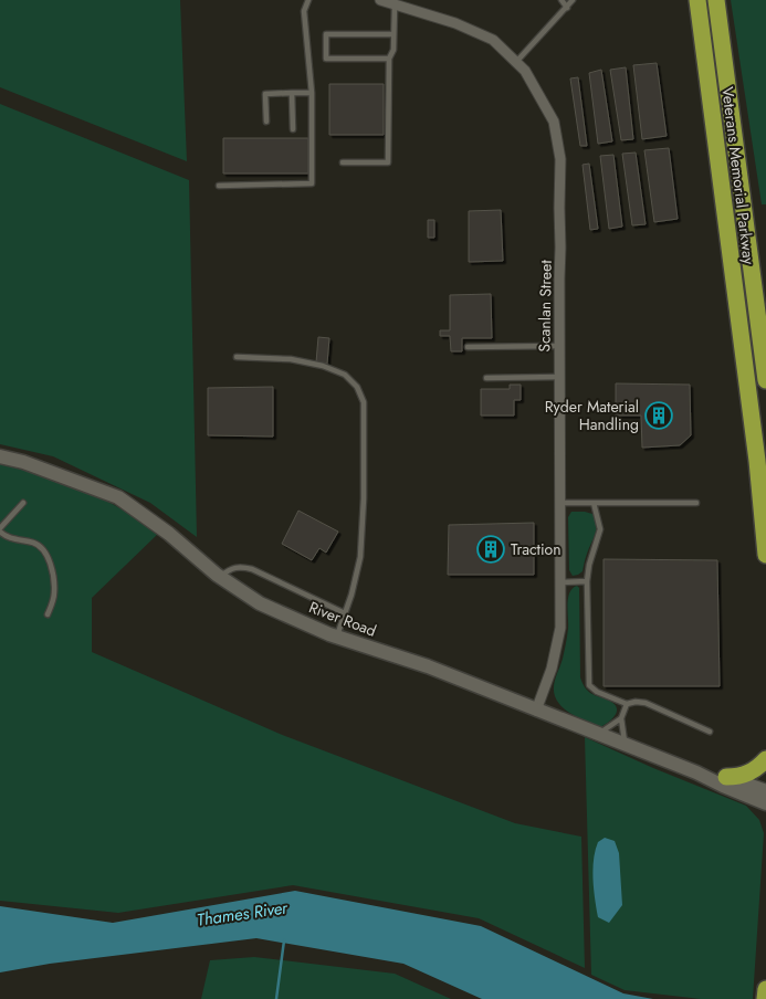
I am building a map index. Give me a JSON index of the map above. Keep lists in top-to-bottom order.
{
  "streets": {
    "highway": ["Veterans Memorial Parkway"],
    "street": ["Scanlan Street", "River Road"]
  },
  "crossings": [
    ["Scanlan Street", "River Road"]
  ],
  "water": ["Thames River"],
  "places": {
    "building": ["Ryder Material Handling", "Traction"]
  }
}
